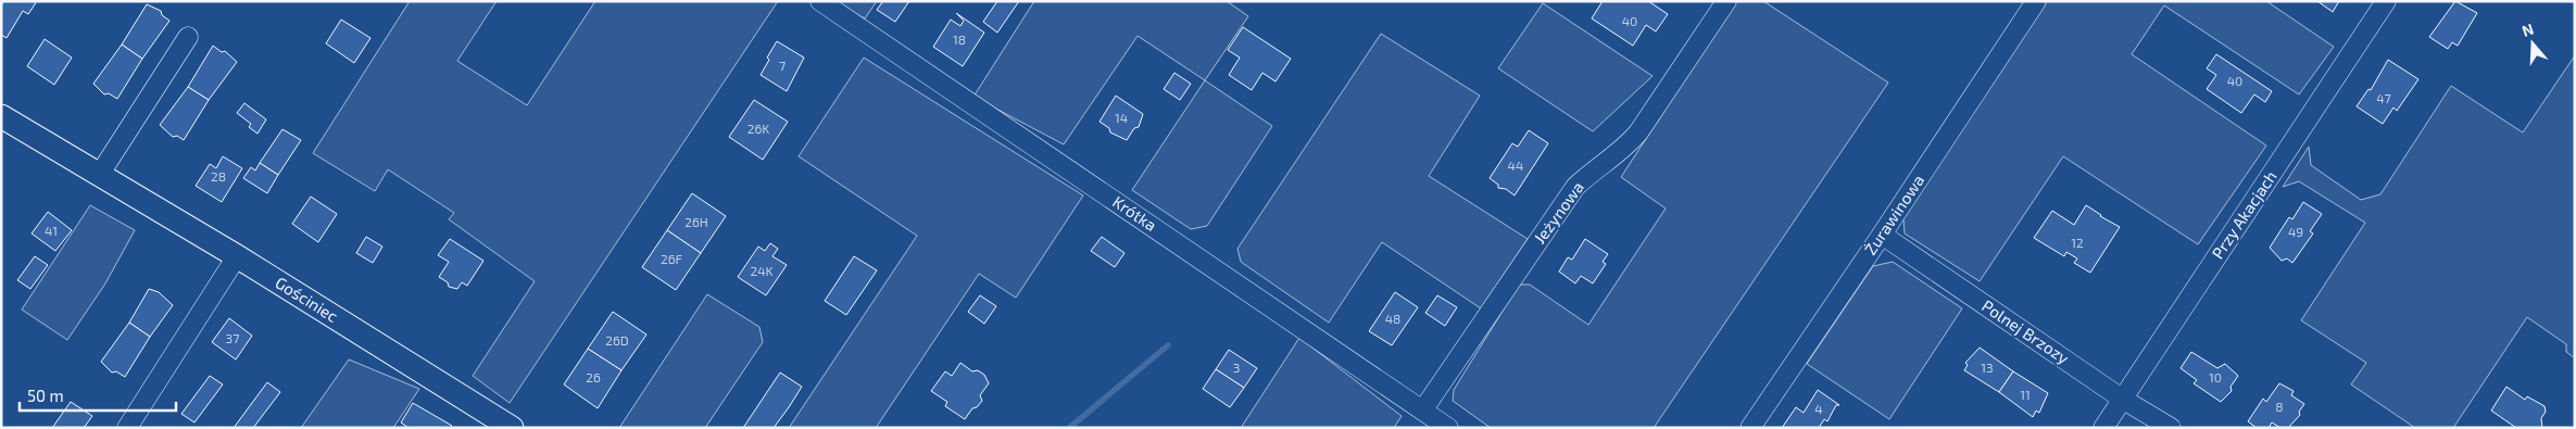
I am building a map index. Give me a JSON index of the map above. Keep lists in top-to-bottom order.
{
  "streets": {
    "street": [
      "Jeżynowa",
      "Krótka",
      "Żurawinowa",
      "Przy Akacjach",
      "Gościniec",
      "Polnej Brzozy"
    ]
  },
  "crossings": [
    ["Jeżynowa", "Krótka"],
    ["Żurawinowa", "Polnej Brzozy"],
    ["Przy Akacjach", "Polnej Brzozy"]
  ],
  "house_numbers": [
    "40",
    "18",
    "7",
    "40",
    "47",
    "14",
    "26K",
    "44",
    "28",
    "26H",
    "41",
    "49",
    "12",
    "26F",
    "24K",
    "48",
    "37",
    "26D",
    "3",
    "13",
    "26",
    "10",
    "11",
    "8",
    "4"
  ],
  "scale_bar": "50 m",
  "north": "top"
}
